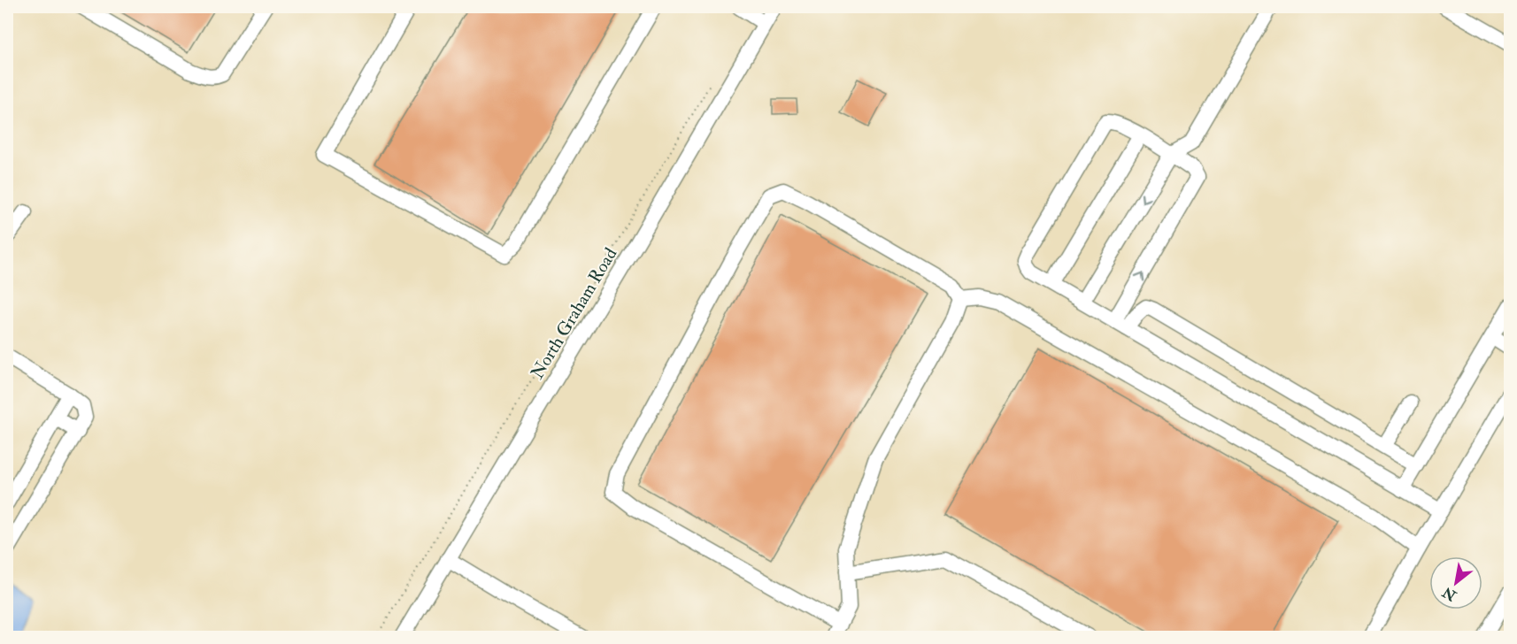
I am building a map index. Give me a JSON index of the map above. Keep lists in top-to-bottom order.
{
  "streets": {
    "street": ["North Graham Road"]
  },
  "north": "bottom left"
}
